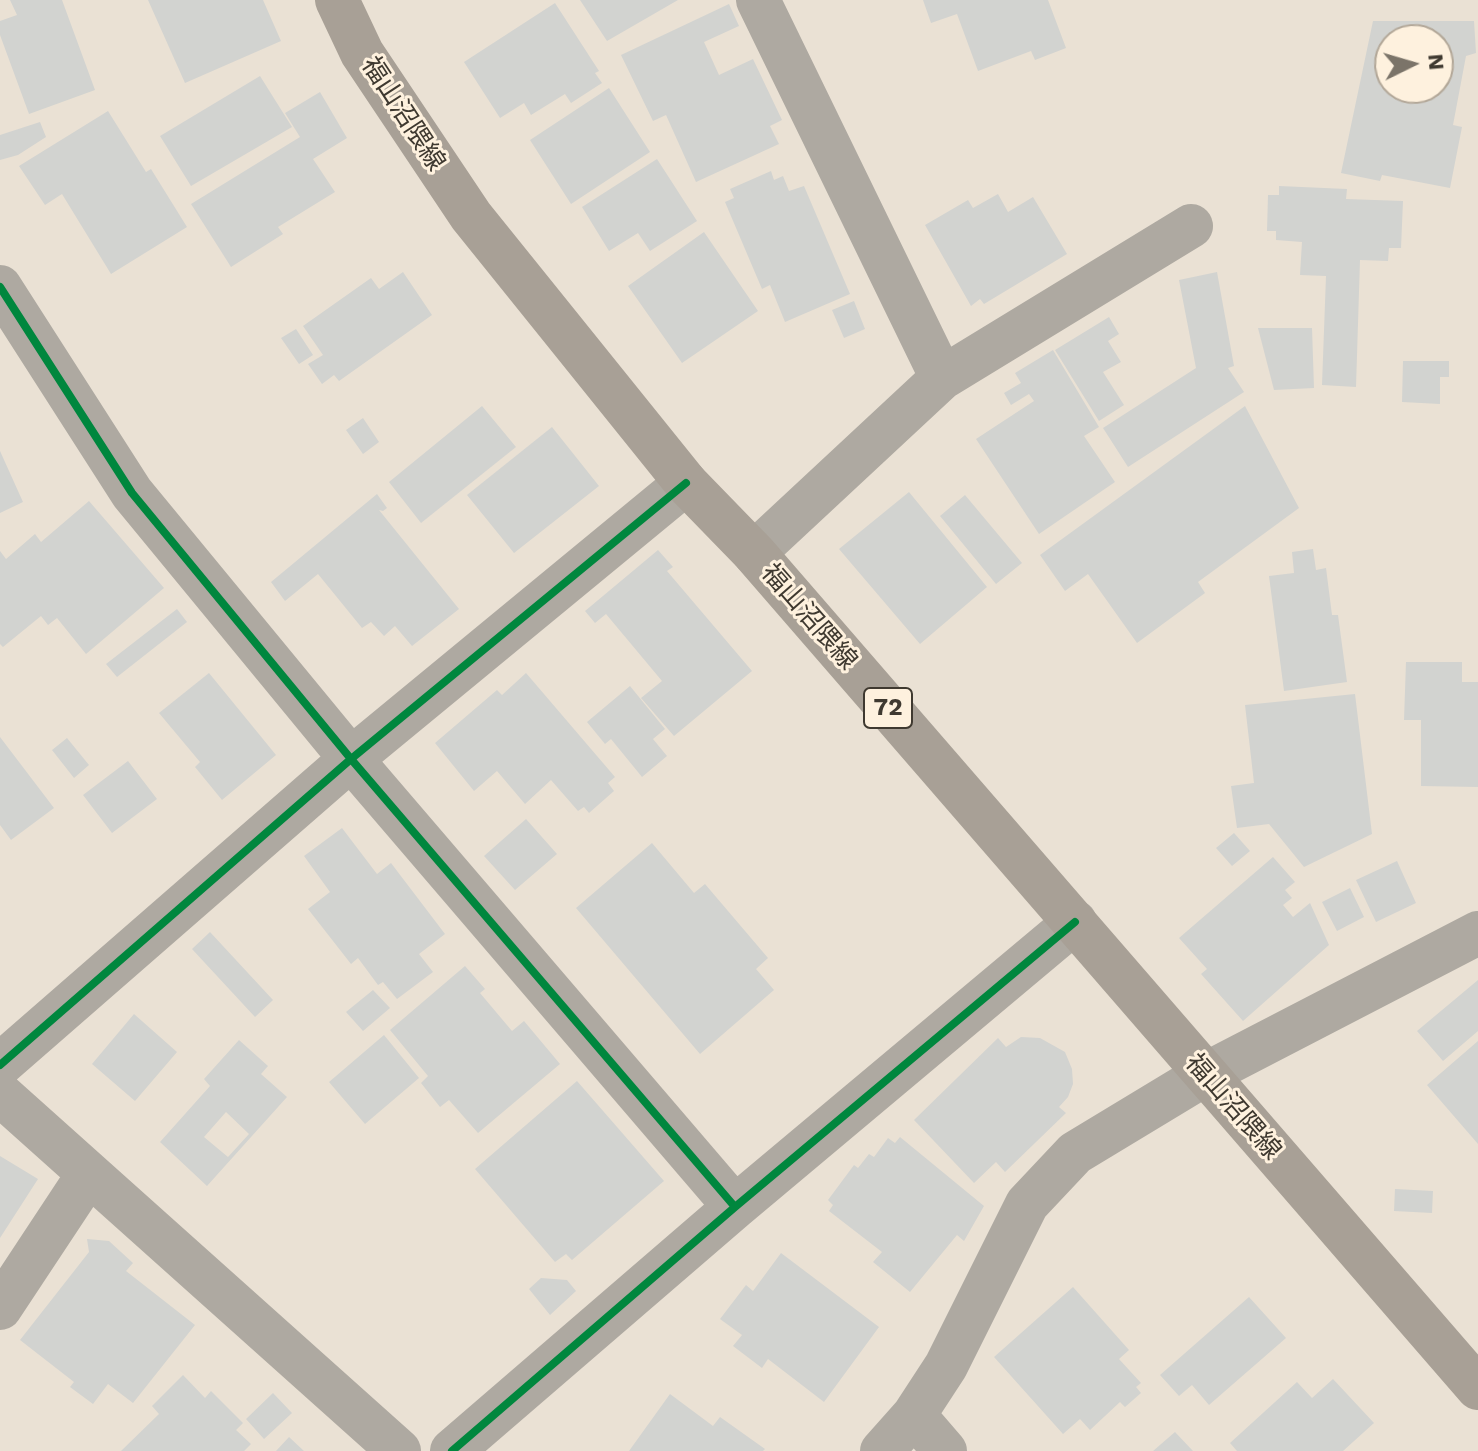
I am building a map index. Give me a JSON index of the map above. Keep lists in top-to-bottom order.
{
  "streets": {
    "main road": ["福山沼隈線", "72"]
  },
  "north": "right"
}
